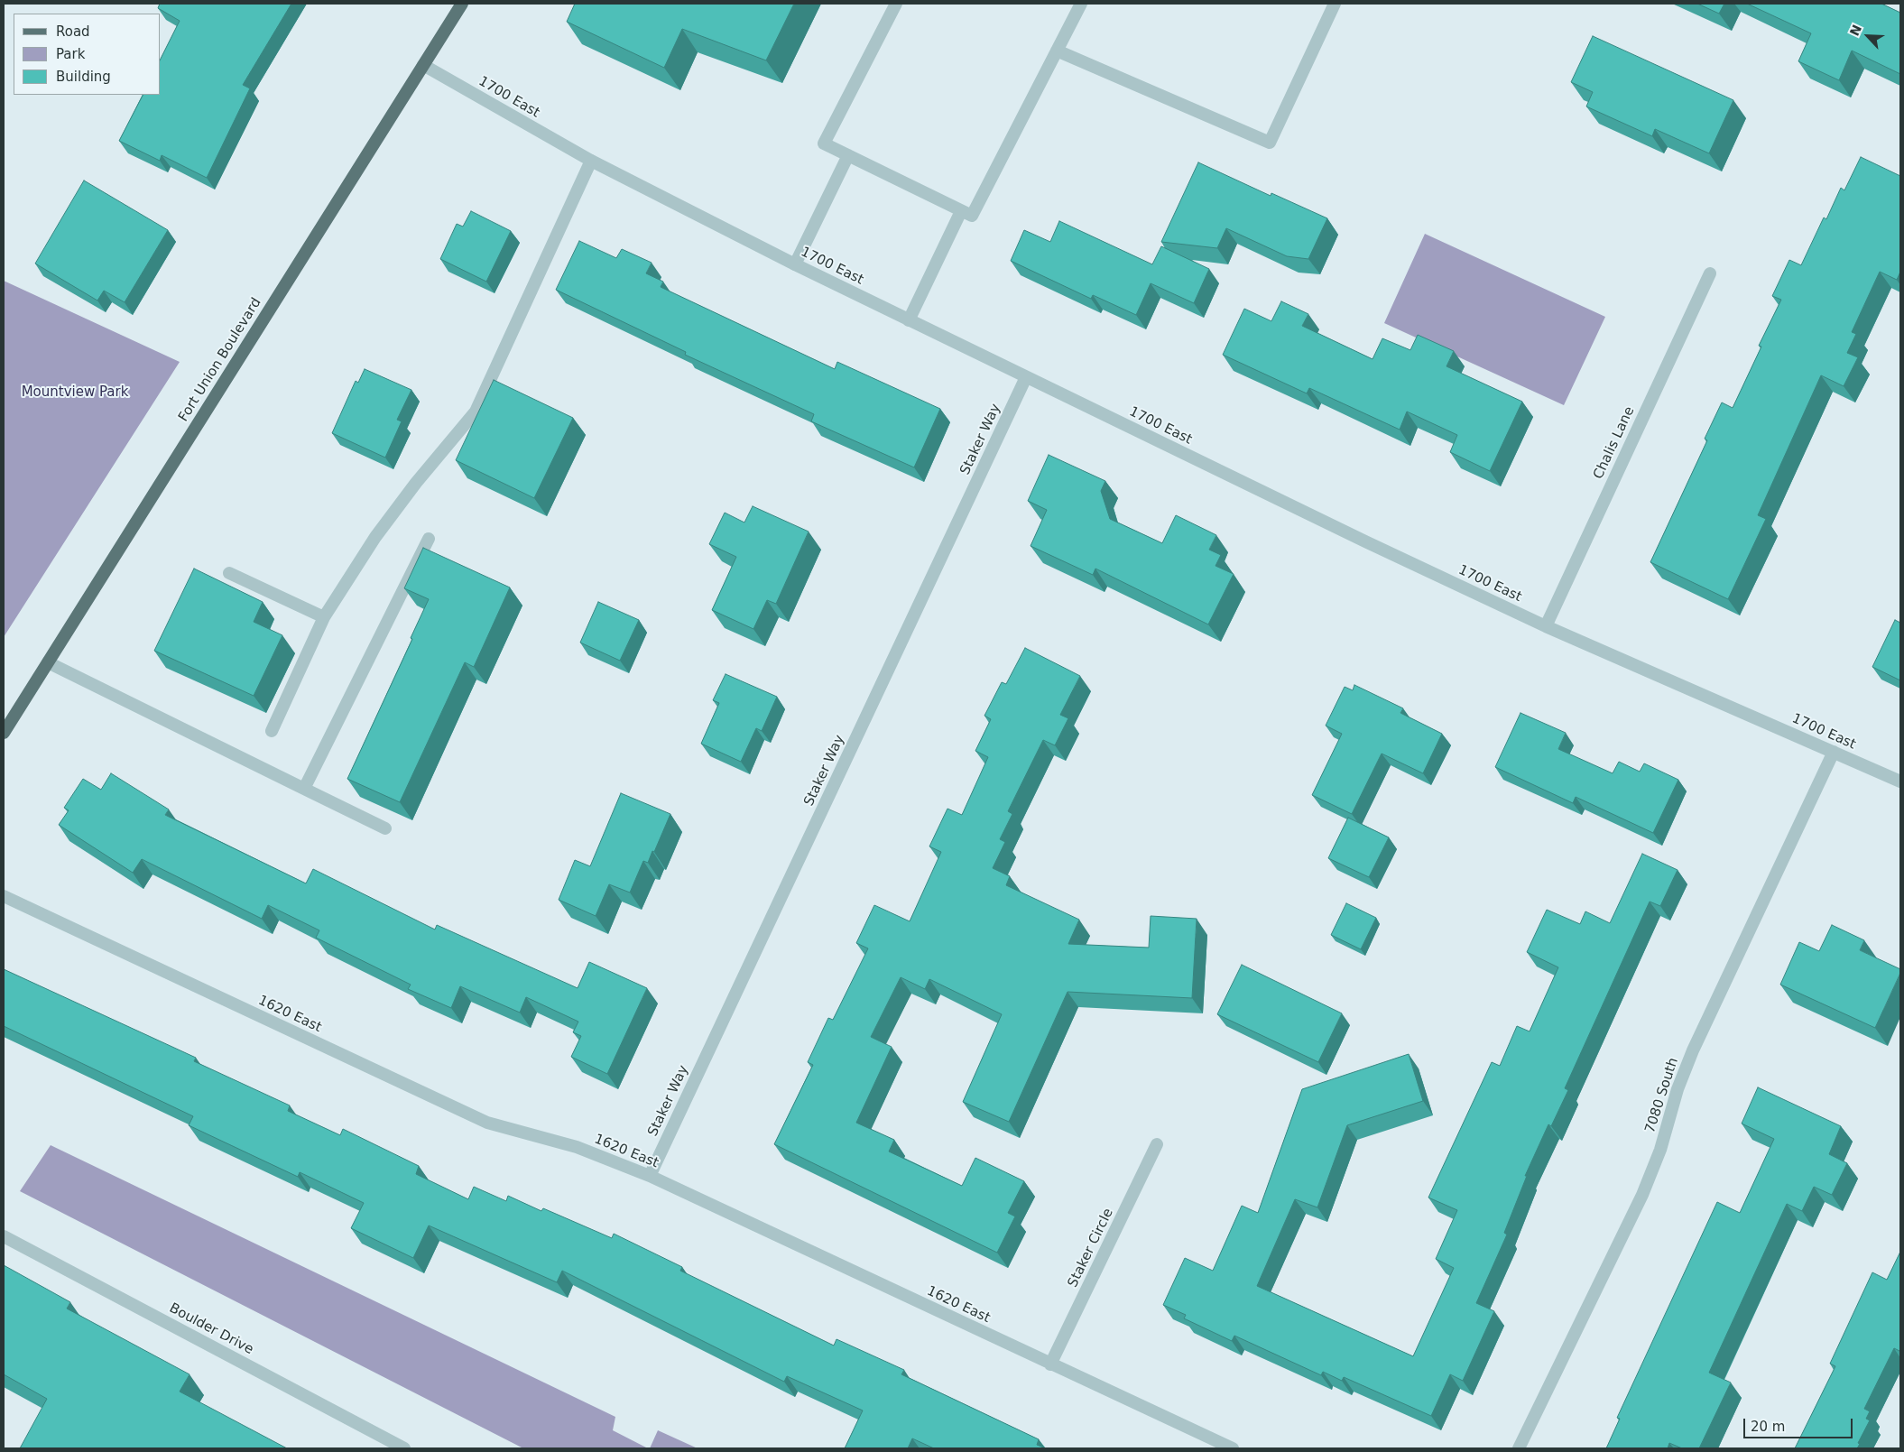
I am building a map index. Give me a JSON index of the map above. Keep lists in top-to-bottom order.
{
  "streets": {
    "main road": ["Fort Union Boulevard"],
    "street": [
      "1700 East",
      "Staker Way",
      "Chalis Lane",
      "1620 East",
      "7080 South",
      "Staker Circle",
      "Boulder Drive"
    ]
  },
  "crossings": [
    ["1700 East", "Fort Union Boulevard"],
    ["1700 East", "Staker Way"],
    ["1700 East", "Chalis Lane"],
    ["1700 East", "7080 South"],
    ["Staker Way", "1620 East"],
    ["1620 East", "Staker Circle"]
  ],
  "parks": ["Mountview Park"],
  "legend": ["Road", "Park", "Building"],
  "scale_bar": "20 m",
  "north": "top left"
}
